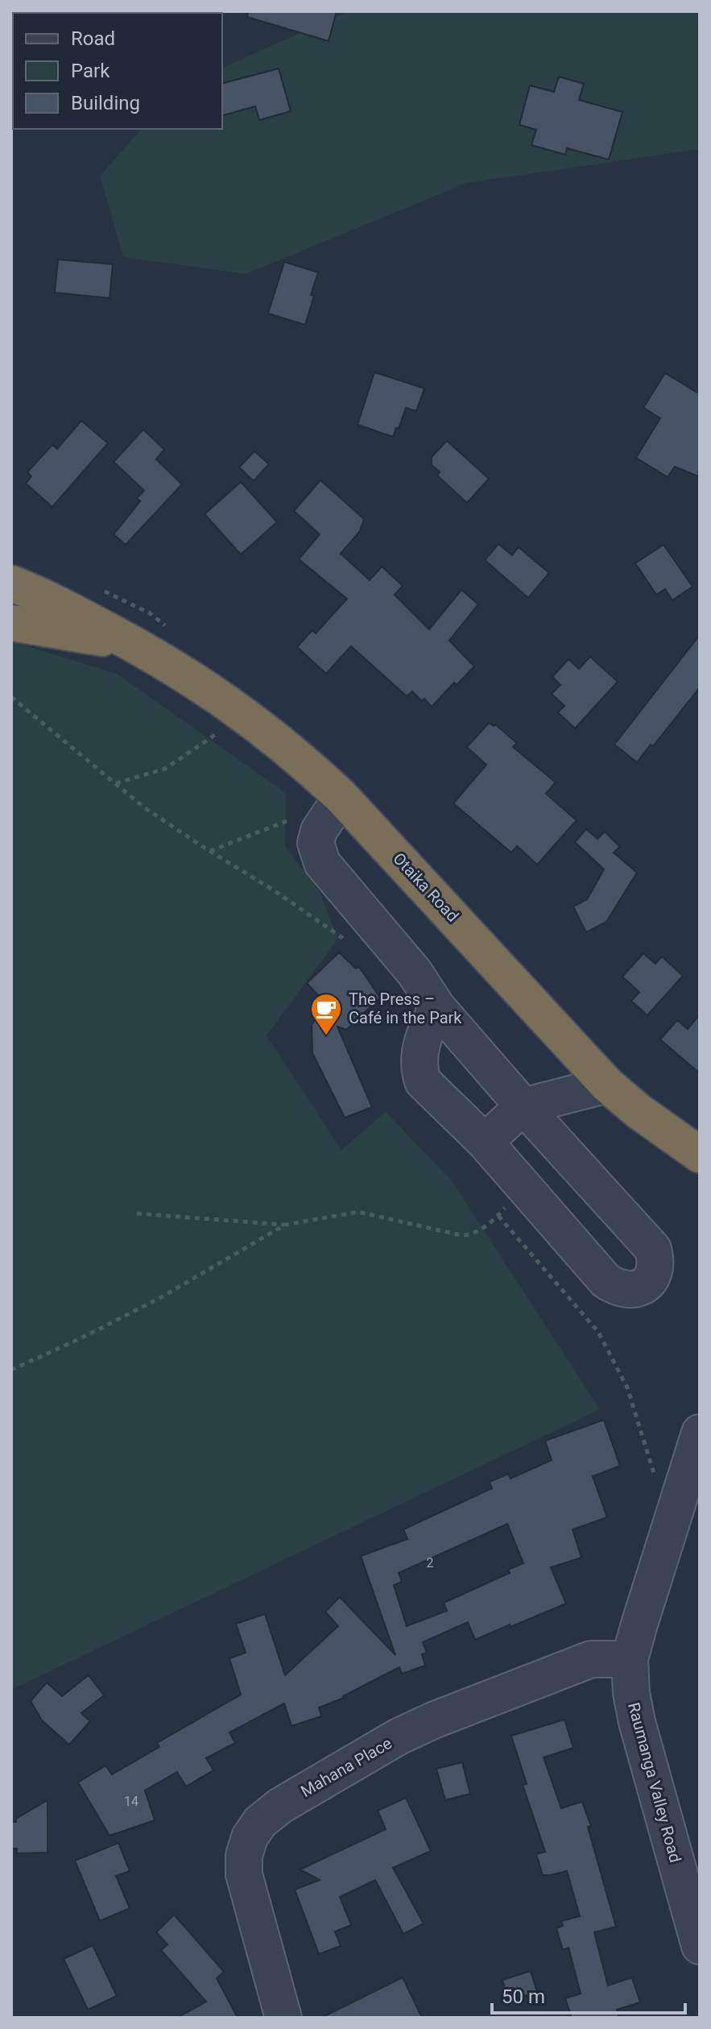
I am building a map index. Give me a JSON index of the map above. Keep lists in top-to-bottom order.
{
  "streets": {
    "highway": ["Otaika Road"],
    "street": ["Mahana Place", "Raumanga Valley Road"]
  },
  "crossings": [
    ["Mahana Place", "Raumanga Valley Road"]
  ],
  "places": {
    "cafe": ["The Press – Café in the Park"]
  },
  "house_numbers": ["2", "14"],
  "legend": ["Road", "Park", "Building"],
  "scale_bar": "50 m"
}
